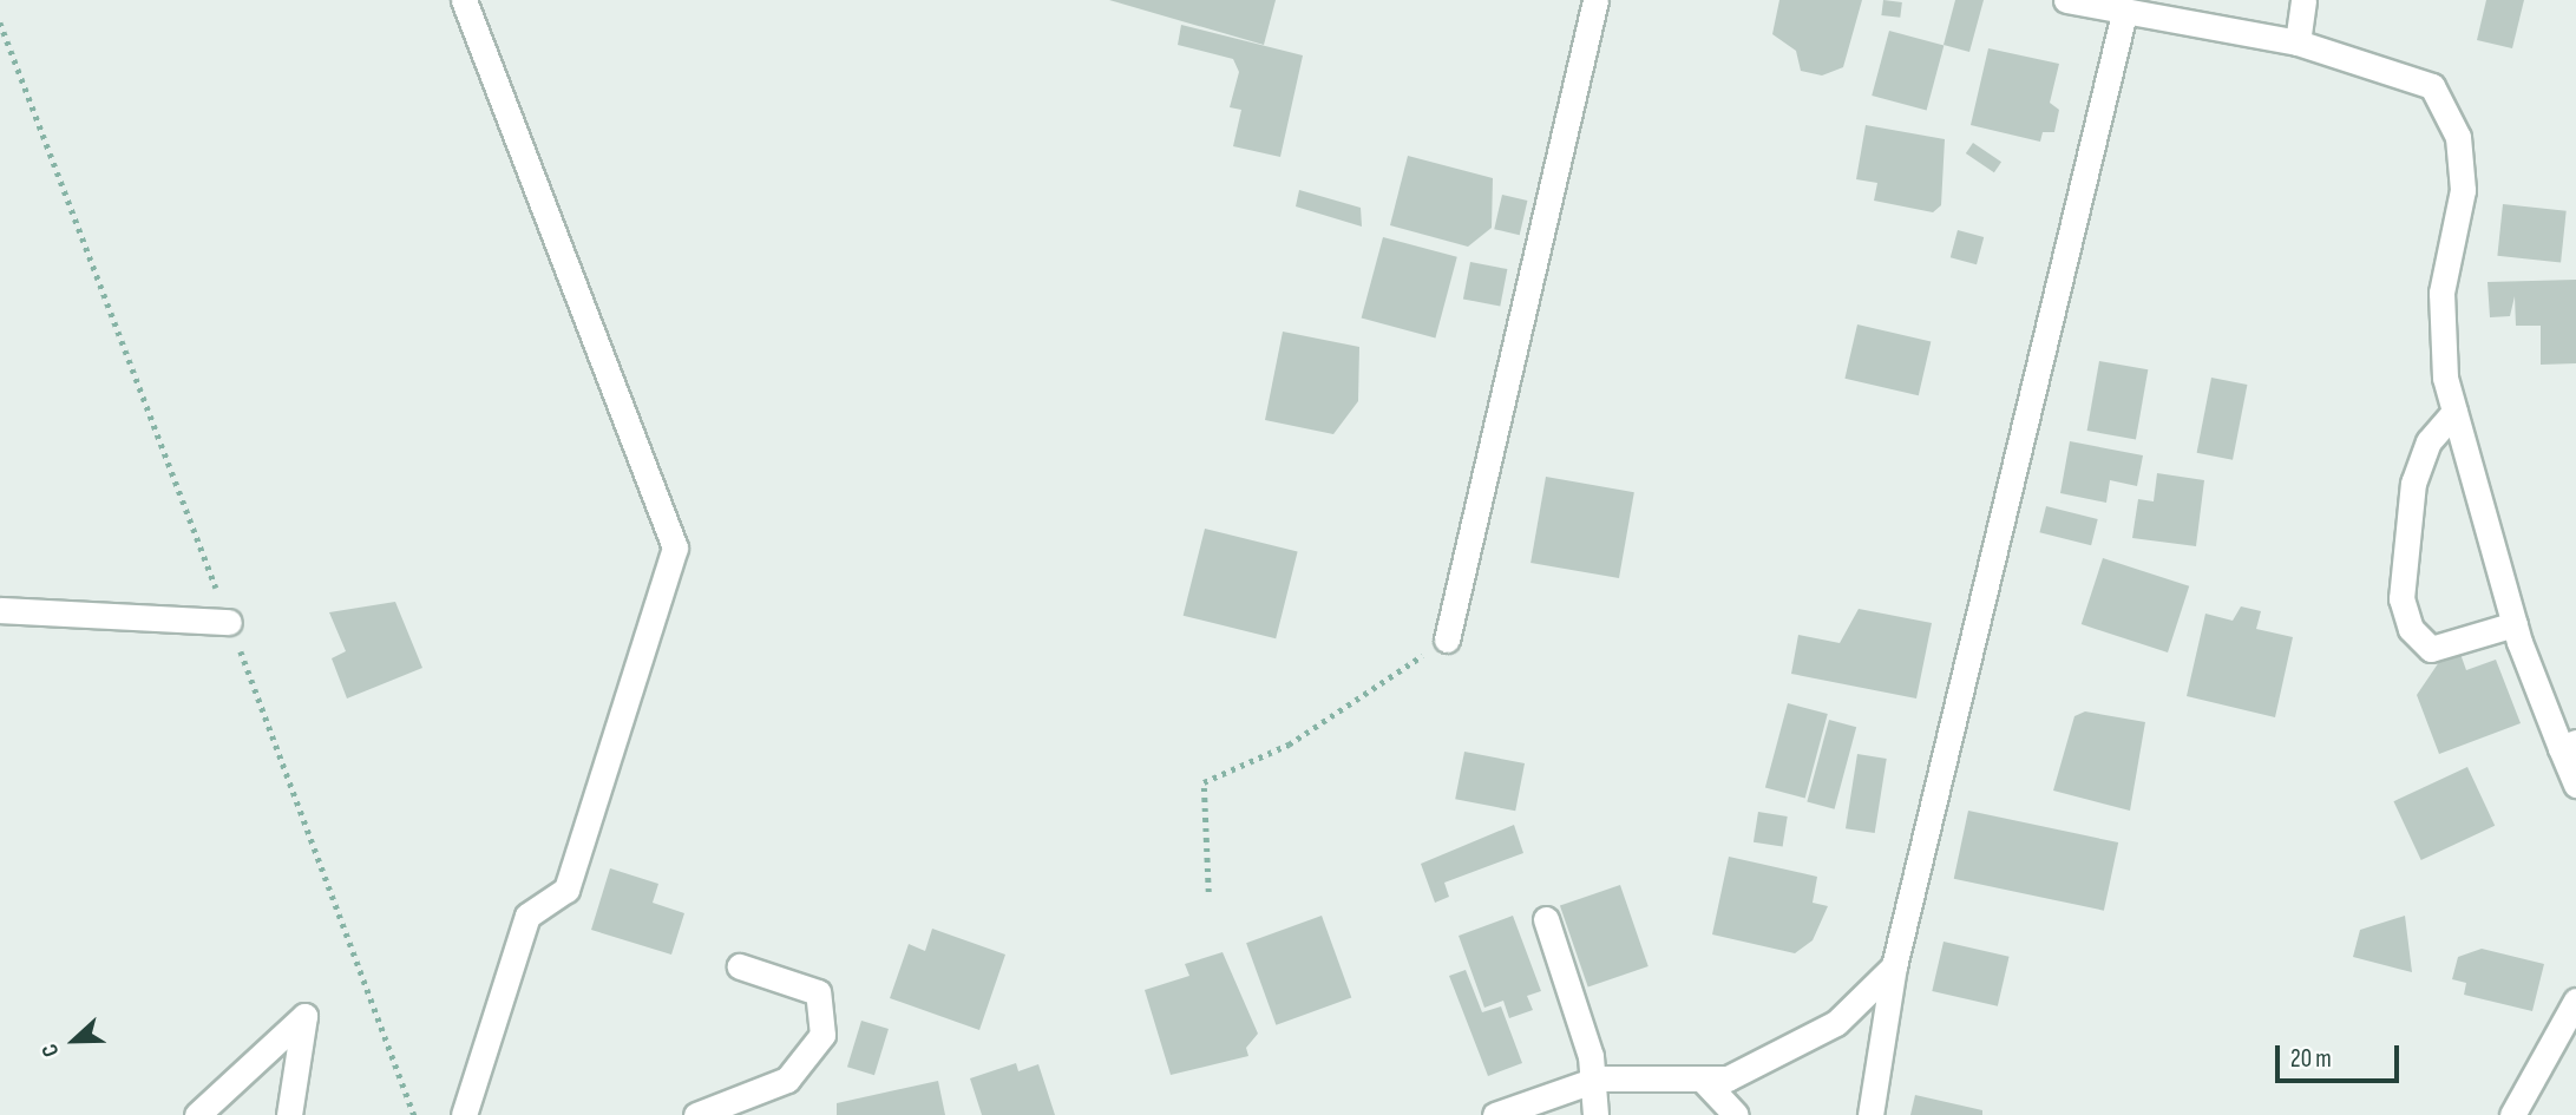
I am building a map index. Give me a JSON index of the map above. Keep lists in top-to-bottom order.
{
  "scale_bar": "20 m",
  "north": "left"
}
